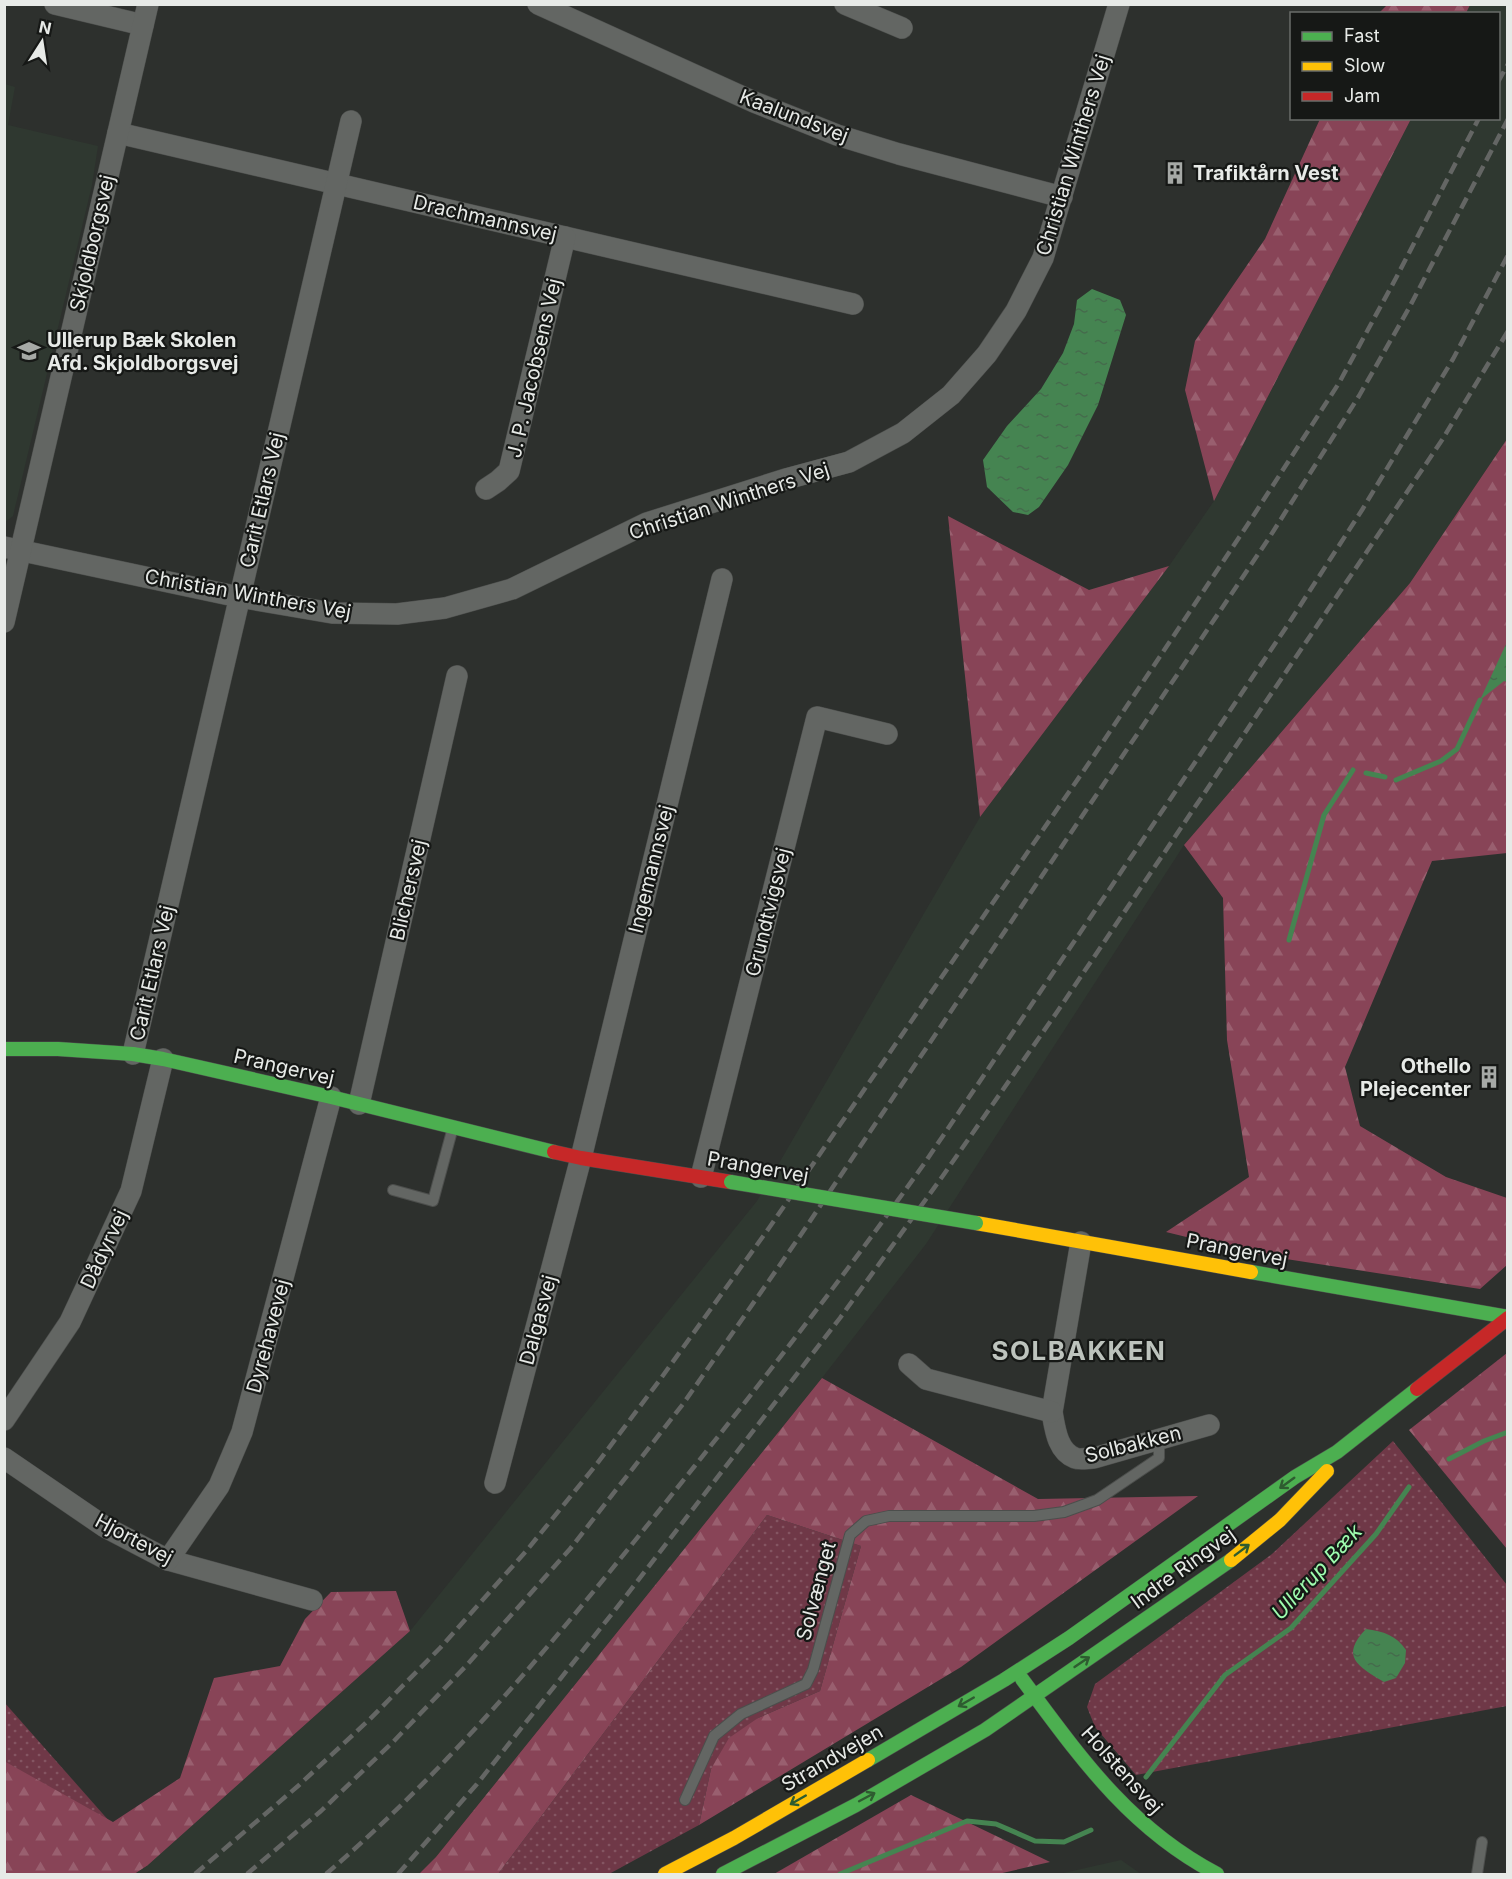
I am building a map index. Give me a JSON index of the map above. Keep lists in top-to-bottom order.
{
  "streets": {
    "street": [
      "Kaalundsvej",
      "Christian Winthers Vej",
      "Drachmannsvej",
      "Skjoldborgsvej",
      "J. P. Jacobsens Vej",
      "Carit Etlars Vej",
      "Ingemannsvej",
      "Blichersvej",
      "Grundtvigsvej",
      "Prangervej",
      "Dådyrvej",
      "Dalgasvej",
      "Dyrehavevej",
      "Solbakken",
      "Hjortevej",
      "Indre Ringvej",
      "Strandvejen",
      "Holstensvej"
    ],
    "lane": ["Solvænget"]
  },
  "crossings": [
    ["Kaalundsvej", "Christian Winthers Vej"],
    ["Christian Winthers Vej", "Skjoldborgsvej"],
    ["Christian Winthers Vej", "Carit Etlars Vej"],
    ["Drachmannsvej", "Skjoldborgsvej"],
    ["Drachmannsvej", "J. P. Jacobsens Vej"],
    ["Drachmannsvej", "Carit Etlars Vej"],
    ["Carit Etlars Vej", "Prangervej"],
    ["Ingemannsvej", "Prangervej"],
    ["Ingemannsvej", "Dalgasvej"],
    ["Blichersvej", "Prangervej"],
    ["Grundtvigsvej", "Prangervej"],
    ["Prangervej", "Dådyrvej"],
    ["Prangervej", "Dalgasvej"],
    ["Prangervej", "Dyrehavevej"],
    ["Prangervej", "Solbakken"],
    ["Prangervej", "Indre Ringvej"],
    ["Dyrehavevej", "Hjortevej"],
    ["Solbakken", "Solvænget"],
    ["Indre Ringvej", "Strandvejen"],
    ["Indre Ringvej", "Holstensvej"],
    ["Strandvejen", "Holstensvej"]
  ],
  "districts": ["SOLBAKKEN"],
  "water": ["Ullerup Bæk"],
  "places": {
    "building": ["Trafiktårn Vest", "Othello Plejecenter"],
    "school or university": ["Ullerup Bæk Skolen Afd. Skjoldborgsvej"]
  },
  "legend": ["Fast", "Slow", "Jam"],
  "north": "top"
}
